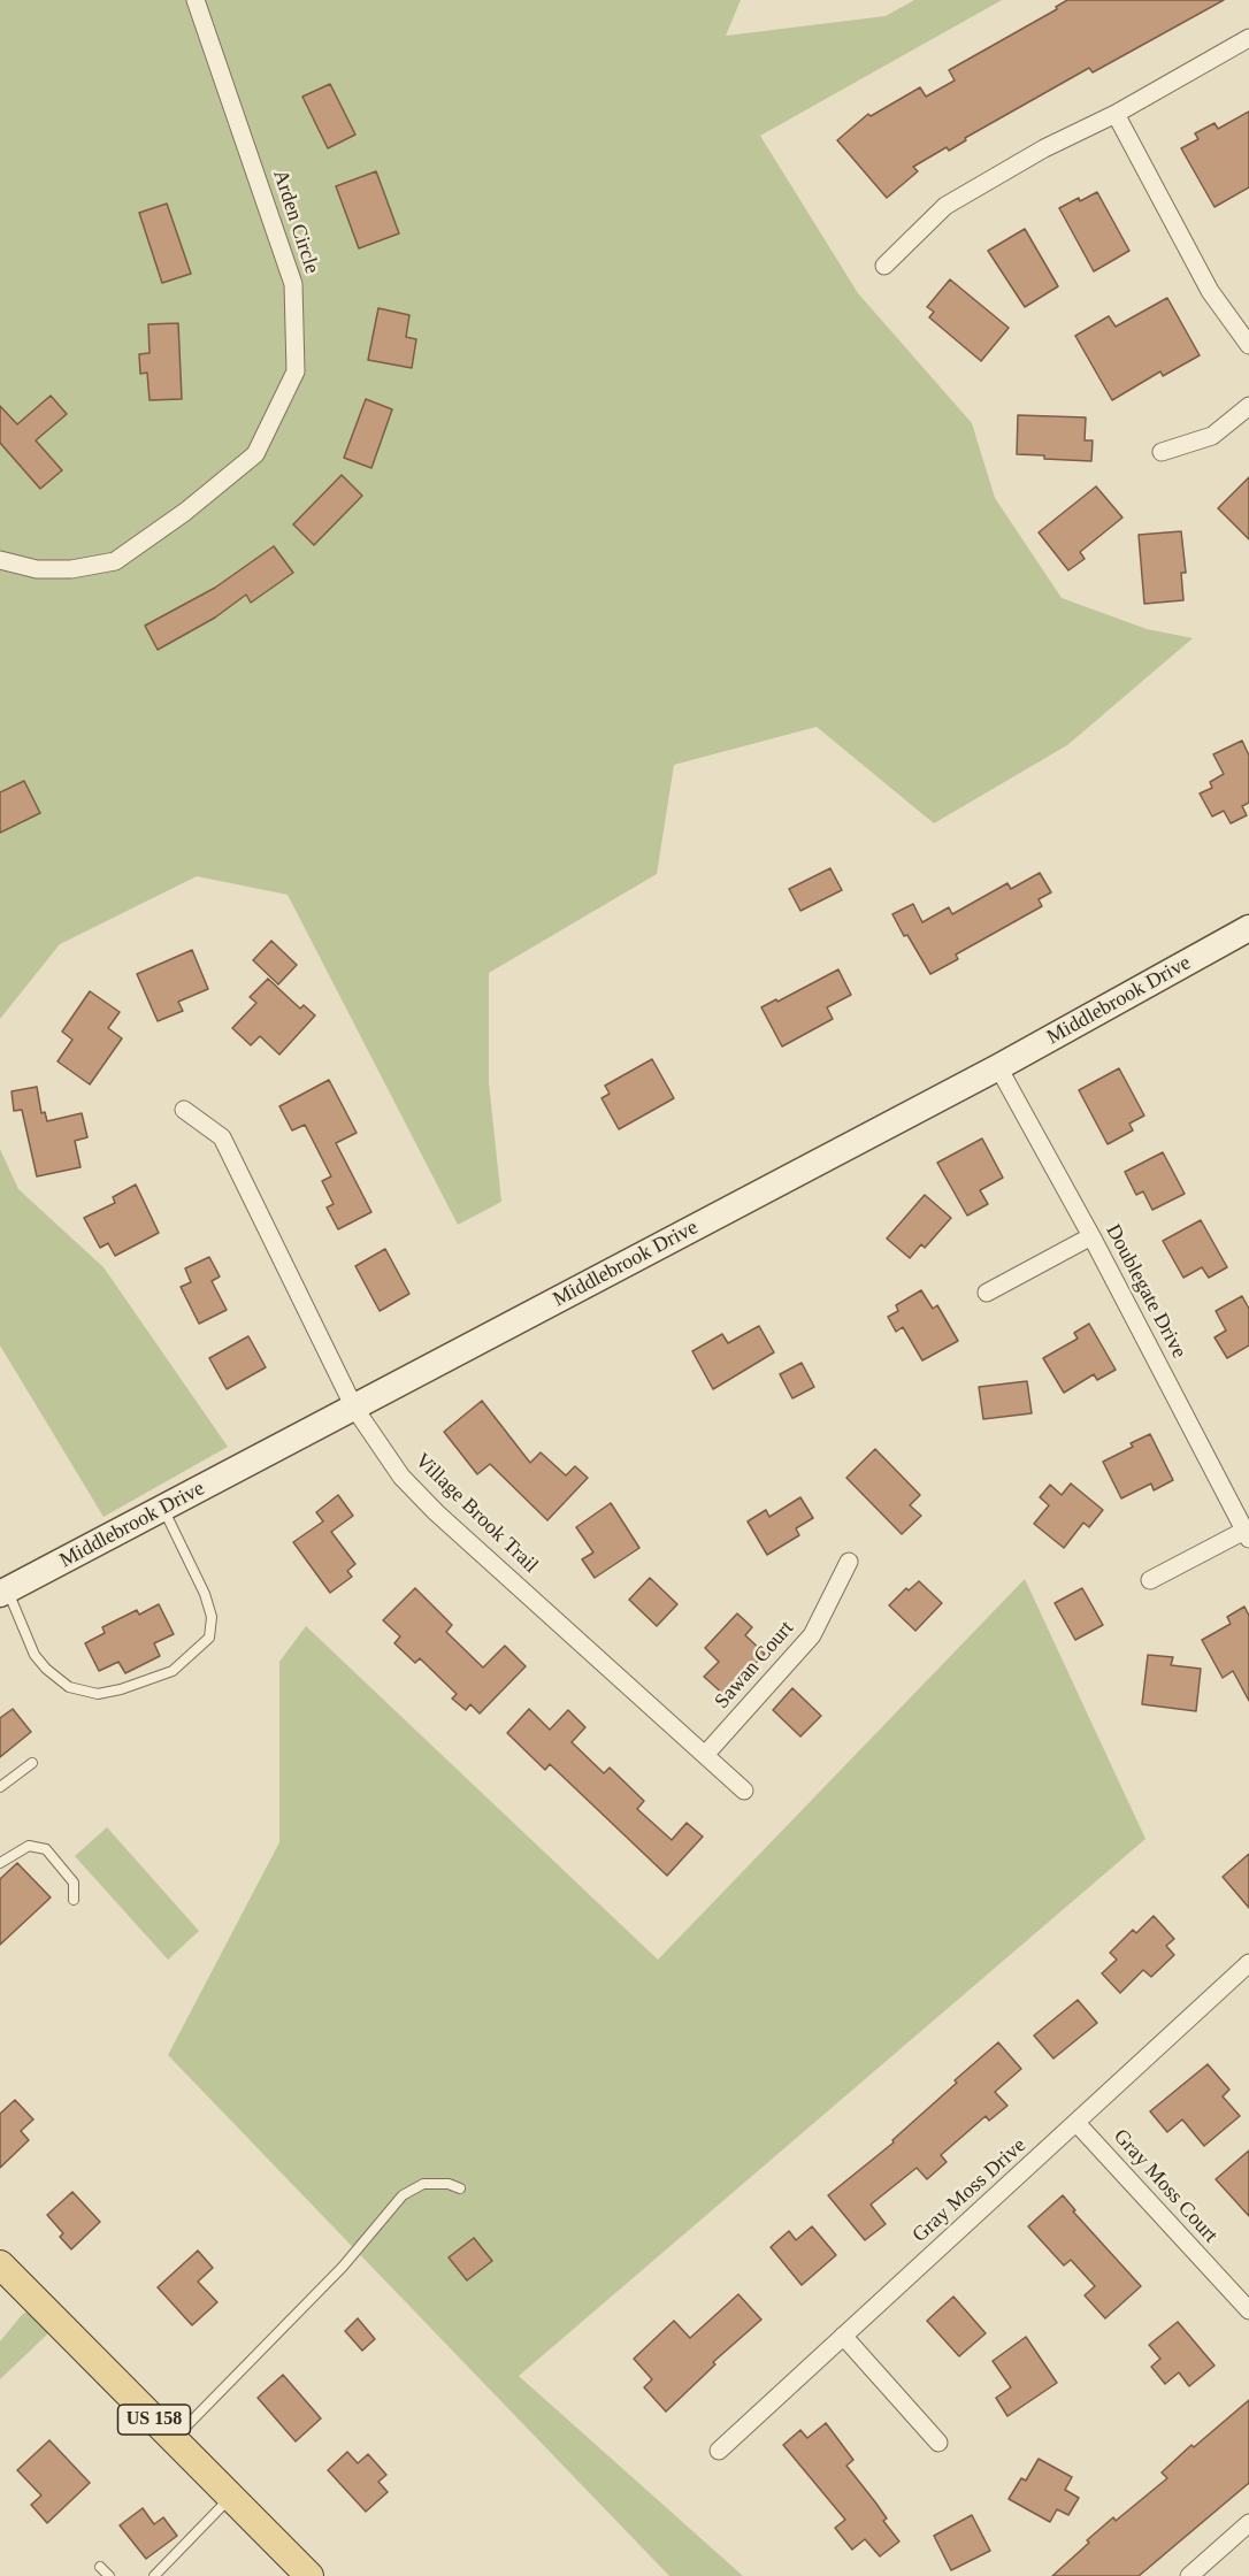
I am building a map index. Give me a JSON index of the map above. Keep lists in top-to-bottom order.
{
  "streets": {
    "main road": ["US 158"],
    "street": [
      "Arden Circle",
      "Middlebrook Drive",
      "Doublegate Drive",
      "Village Brook Trail",
      "Sawan Court",
      "Gray Moss Court",
      "Gray Moss Drive"
    ]
  },
  "crossings": [
    ["Middlebrook Drive", "Doublegate Drive"],
    ["Middlebrook Drive", "Village Brook Trail"],
    ["Village Brook Trail", "Sawan Court"],
    ["Gray Moss Court", "Gray Moss Drive"]
  ]
}
